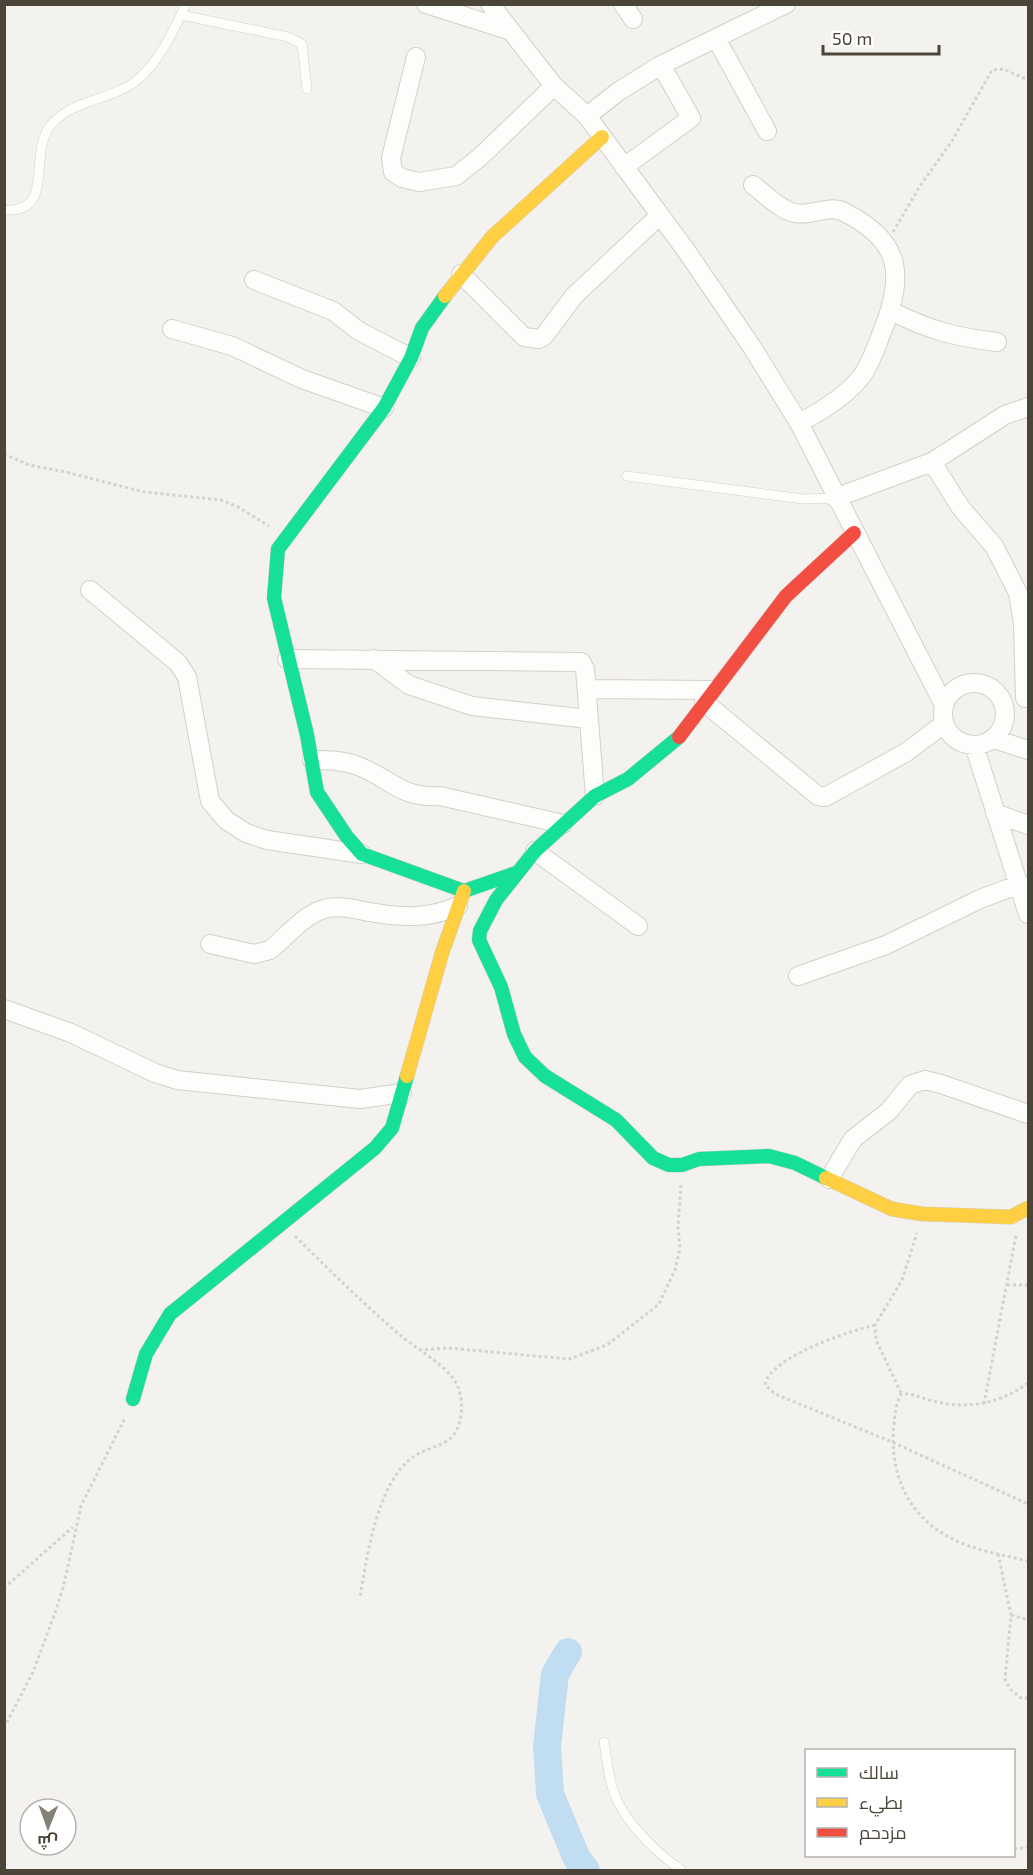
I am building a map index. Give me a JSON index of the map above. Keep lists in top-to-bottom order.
{
  "legend": ["سالك", "بطيء", "مزدحم"],
  "scale_bar": "50 m",
  "north": "bottom"
}
